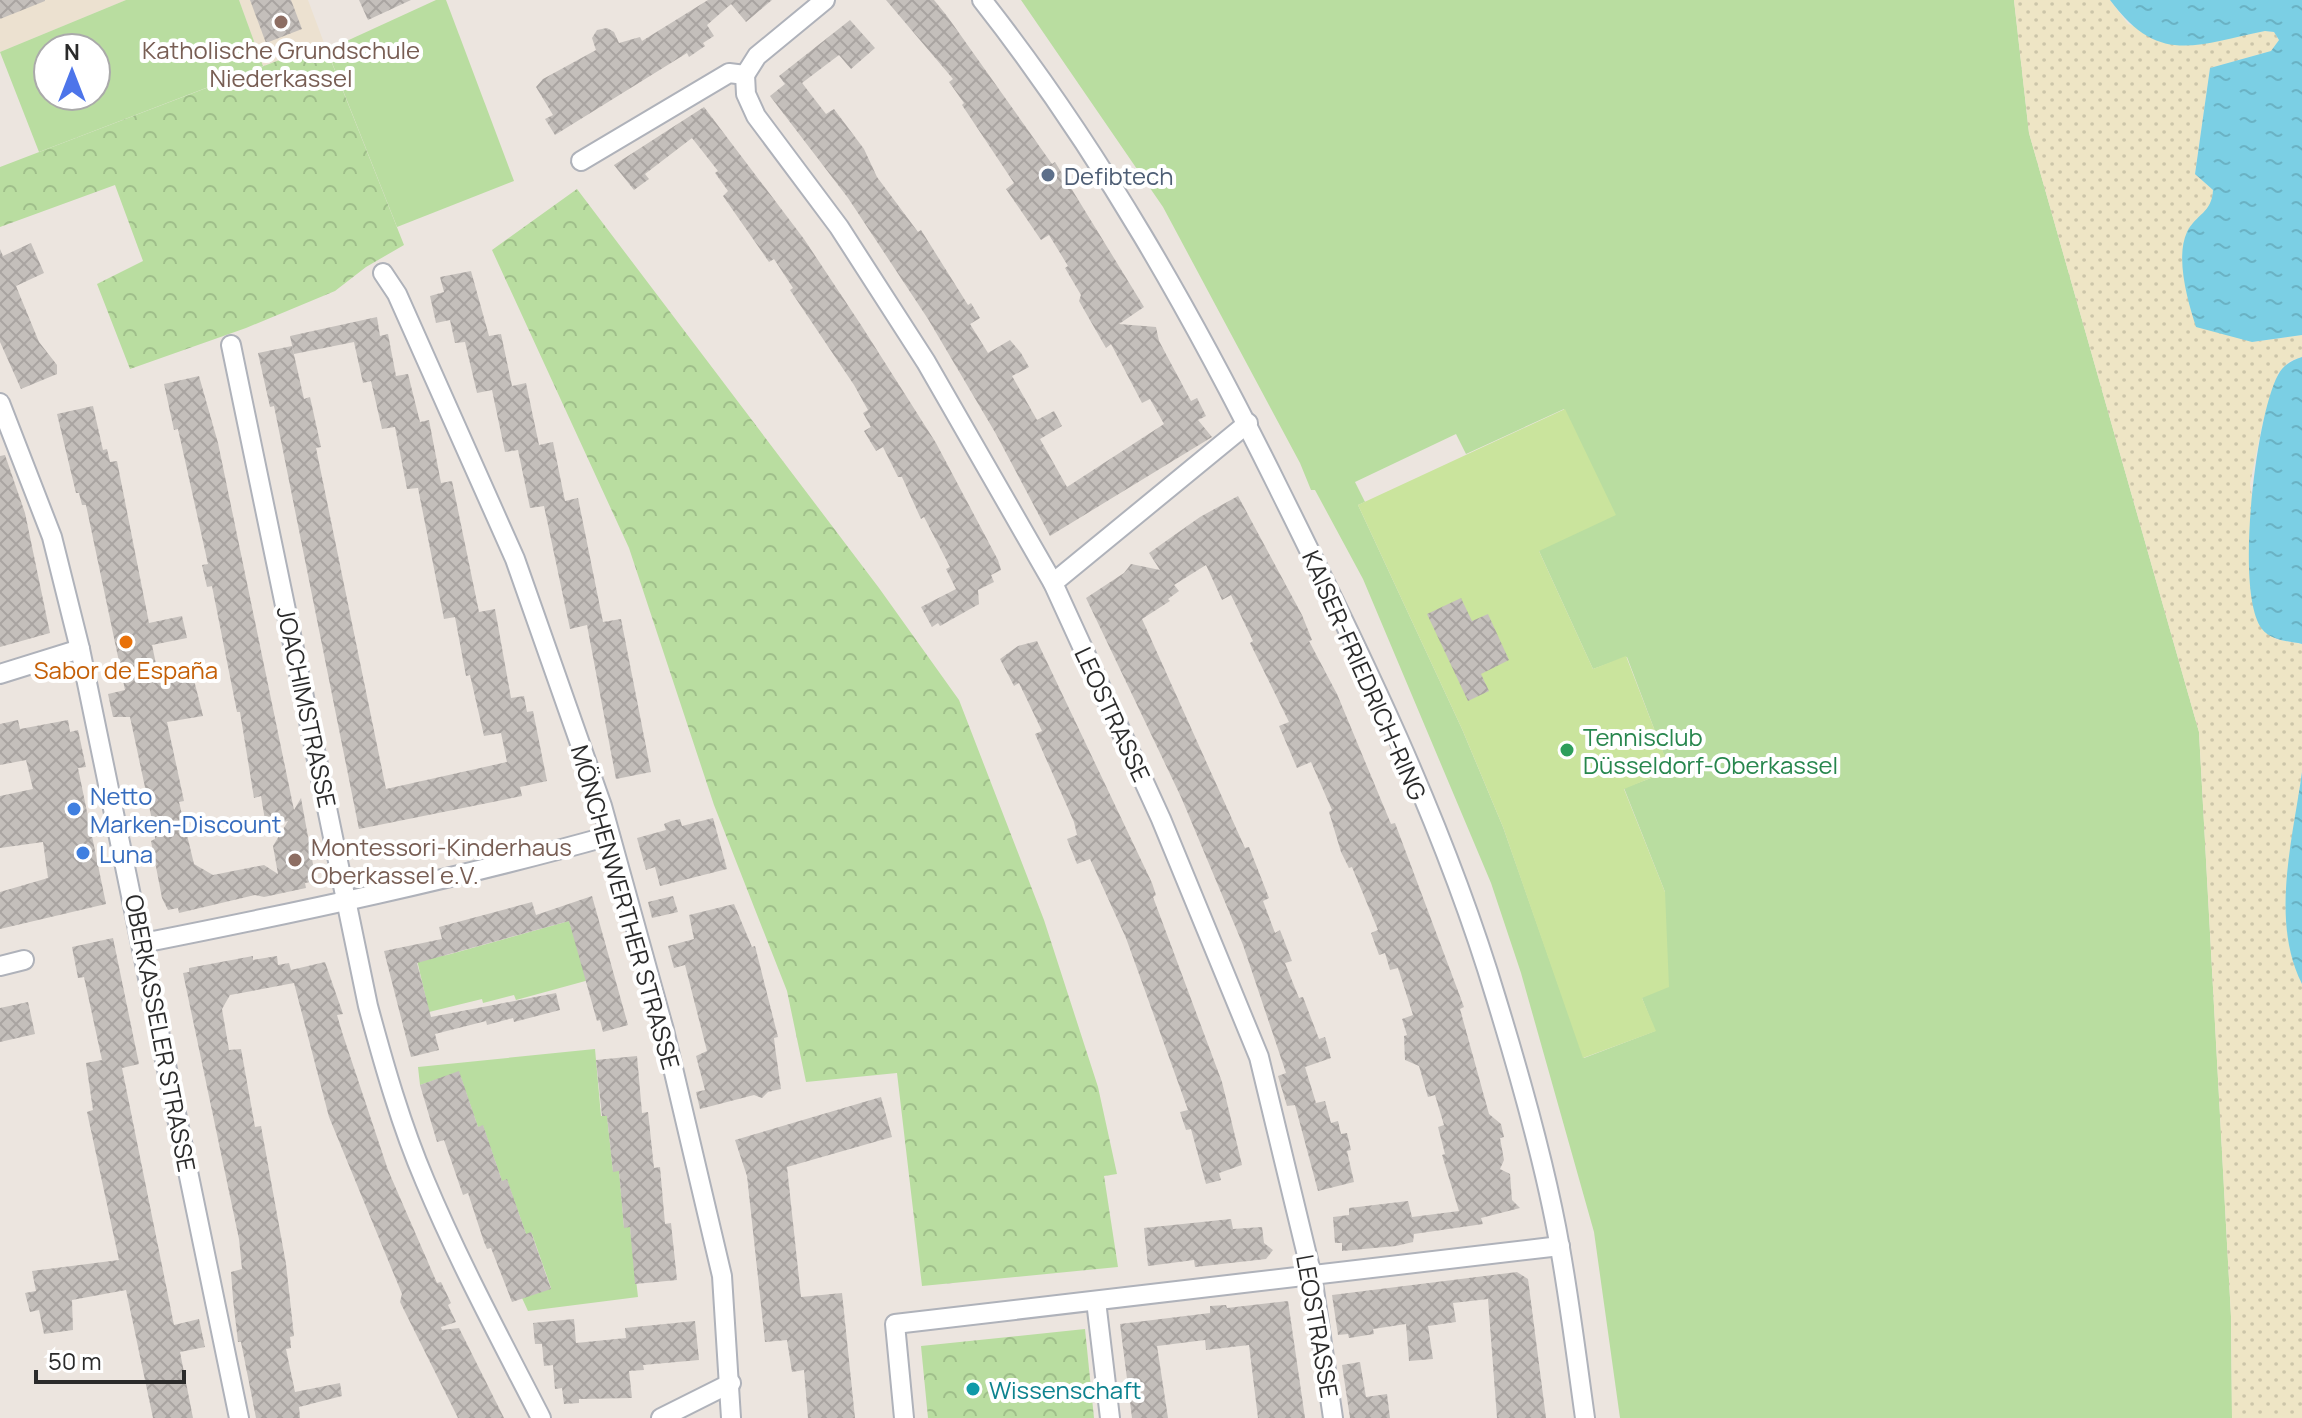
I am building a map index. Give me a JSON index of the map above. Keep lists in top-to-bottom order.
{
  "streets": {
    "street": [
      "KAISER-FRIEDRICH-RING",
      "JOACHIMSTRASSE",
      "LEOSTRASSE",
      "MÖNCHENWERTHER STRASSE",
      "OBERKASSELER STRASSE"
    ]
  },
  "places": [
    "Katholische Grundschule Niederkassel",
    "Defibtech",
    "Sabor de España",
    "Tennisclub Düsseldorf-Oberkassel",
    "Netto Marken-Discount",
    "Luna",
    "Montessori-Kinderhaus Oberkassel e.V.",
    "Wissenschaft"
  ],
  "scale_bar": "50 m",
  "north": "top"
}
